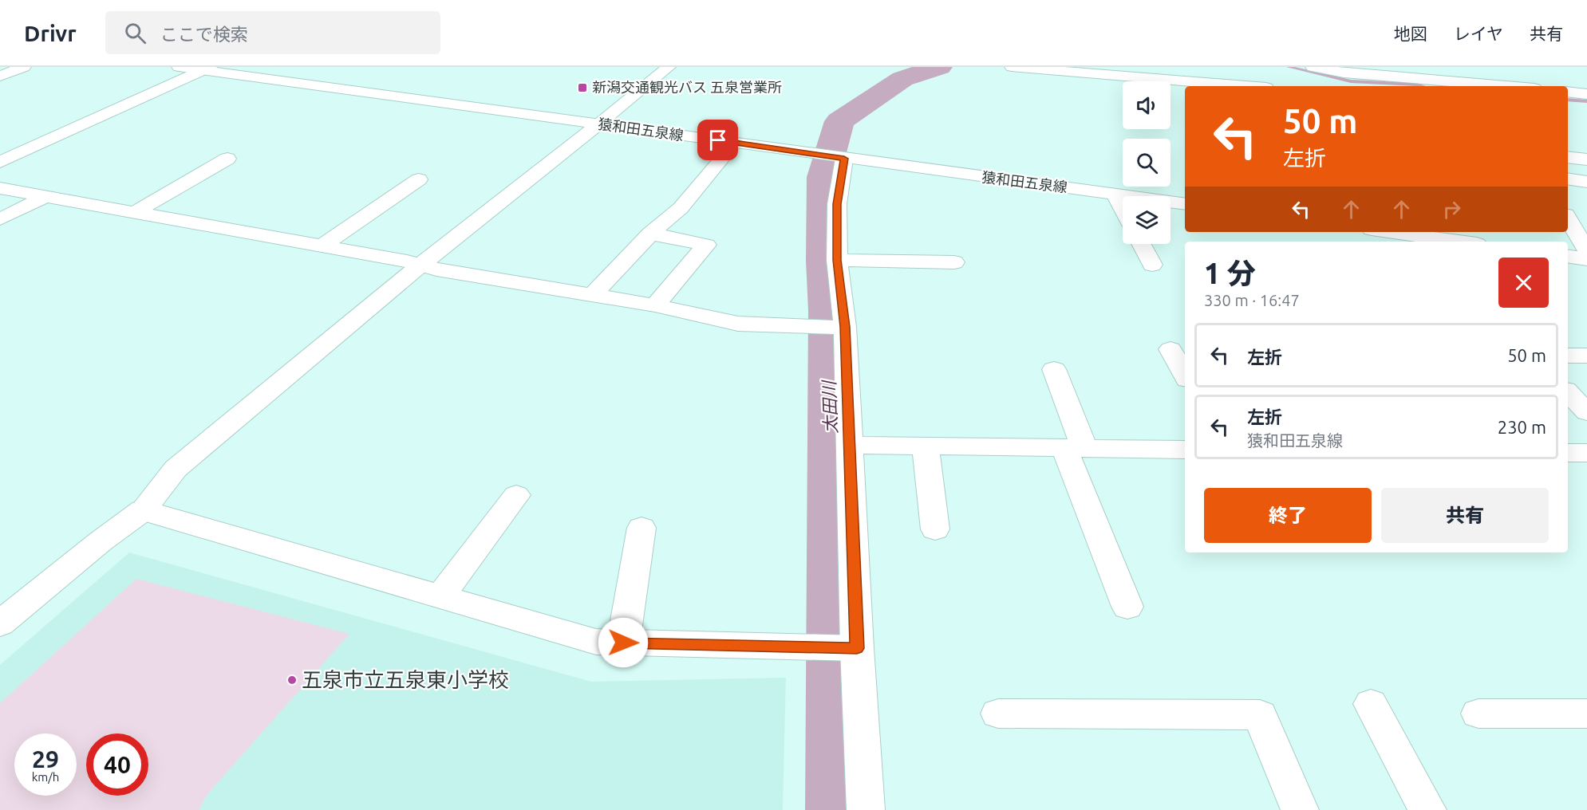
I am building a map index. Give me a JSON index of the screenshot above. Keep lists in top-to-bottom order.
{
  "streets": {
    "street": ["猿和田五泉線"]
  },
  "water": ["太田川"],
  "places": {
    "transit": ["新潟交通観光バス 五泉営業所"],
    "other": ["五泉市立五泉東小学校"]
  },
  "page": {
    "header": "Drivr",
    "search": "ここで検索",
    "nav": ["地図", "レイヤ", "共有"],
    "turn": ["50 m", "左折"],
    "heading": ["1 分", "330 m · 16:47"],
    "list": [
      {
        "name": "左折",
        "value": "50 m"
      },
      {
        "name": "左折",
        "note": "猿和田五泉線",
        "value": "230 m"
      }
    ],
    "buttons": ["終了", "共有"],
    "speed": "29 km/h",
    "limit": "40"
  }
}
